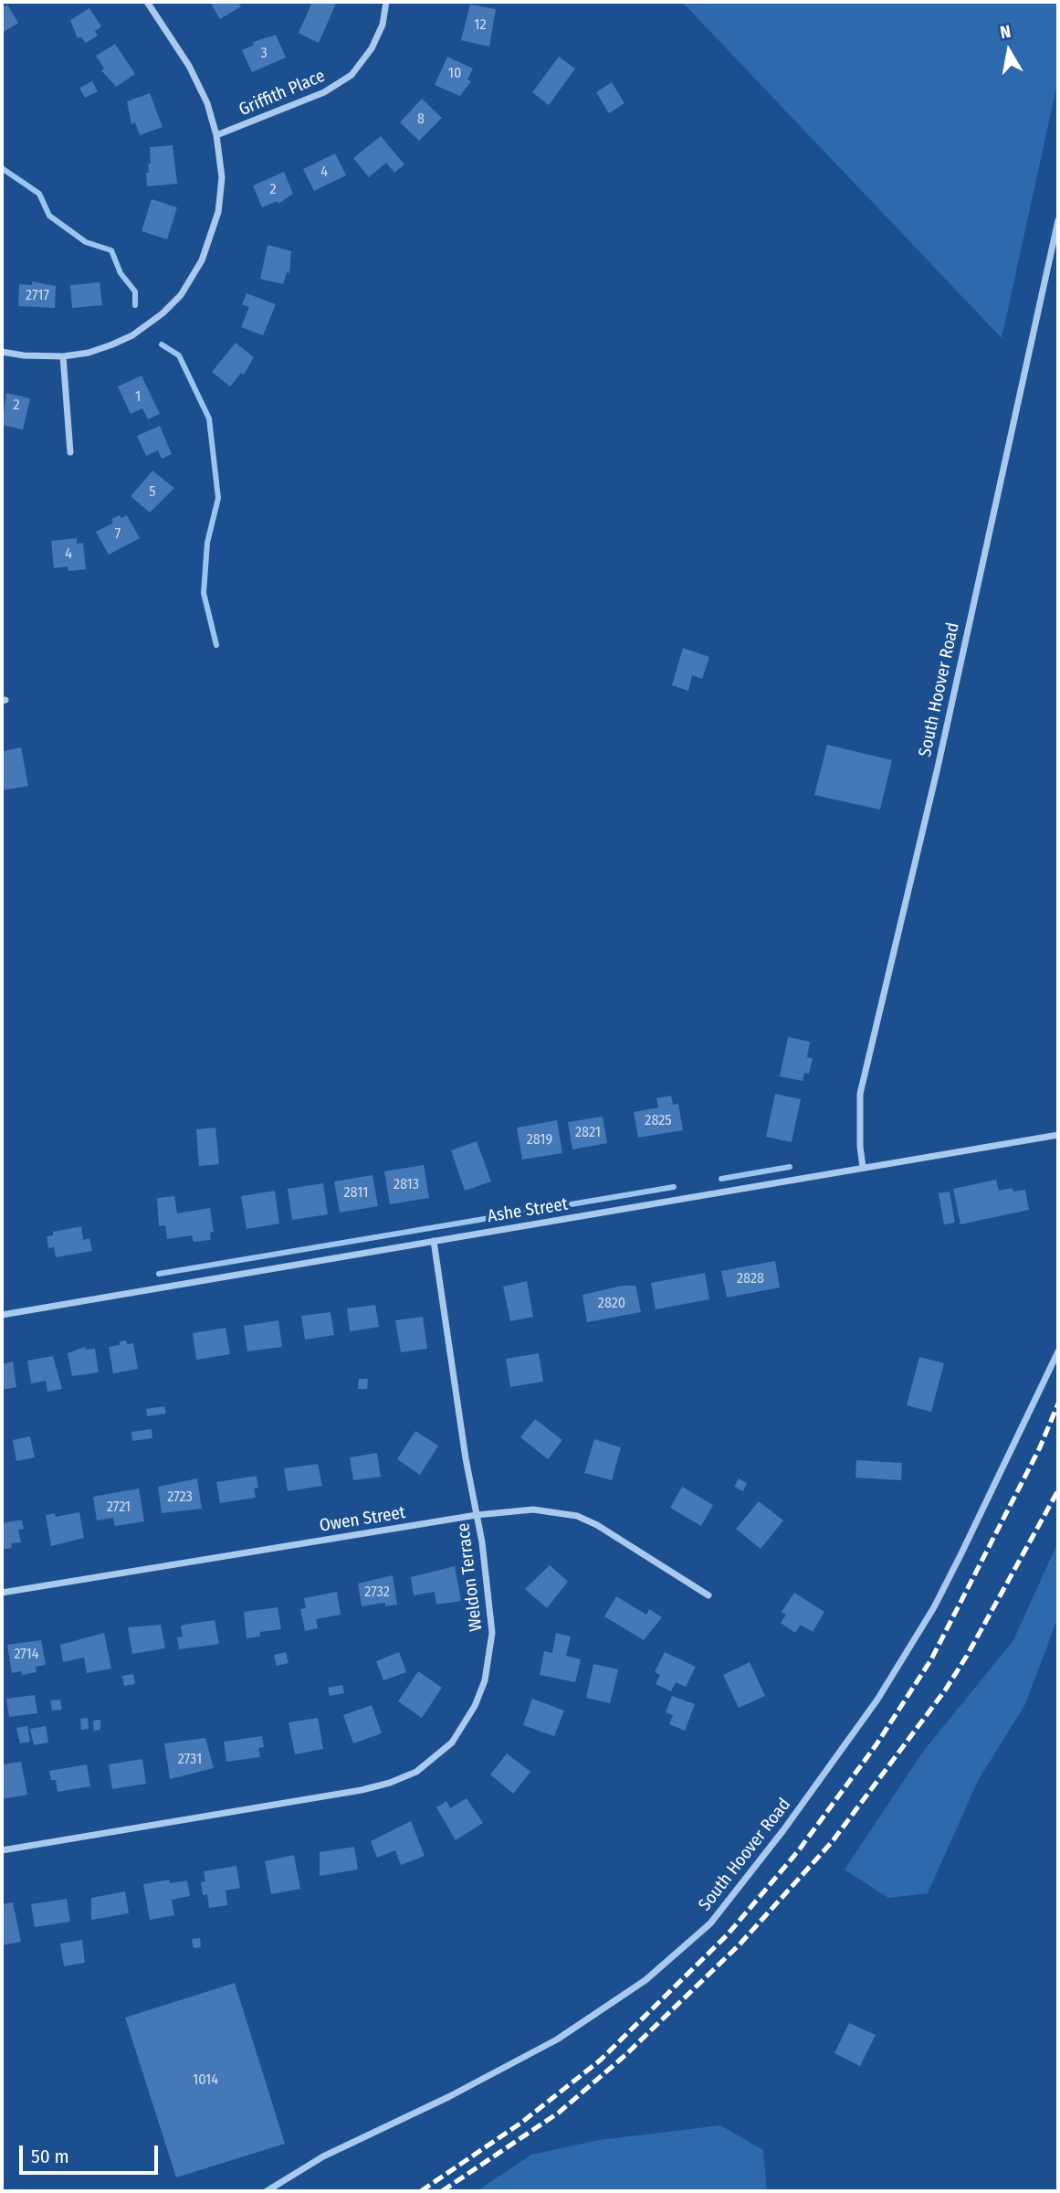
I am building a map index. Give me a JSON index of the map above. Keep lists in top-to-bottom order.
{
  "streets": {
    "street": [
      "Griffith Place",
      "South Hoover Road",
      "Ashe Street",
      "Owen Street",
      "Weldon Terrace"
    ]
  },
  "crossings": [
    ["South Hoover Road", "Ashe Street"],
    ["Ashe Street", "Weldon Terrace"],
    ["Owen Street", "Weldon Terrace"]
  ],
  "house_numbers": [
    "12",
    "3",
    "10",
    "8",
    "4",
    "2",
    "2717",
    "1",
    "2",
    "5",
    "7",
    "4",
    "2825",
    "2821",
    "2819",
    "2813",
    "2811",
    "2828",
    "2820",
    "2723",
    "2721",
    "2732",
    "2714",
    "2731",
    "1014"
  ],
  "scale_bar": "50 m",
  "north": "top"
}
